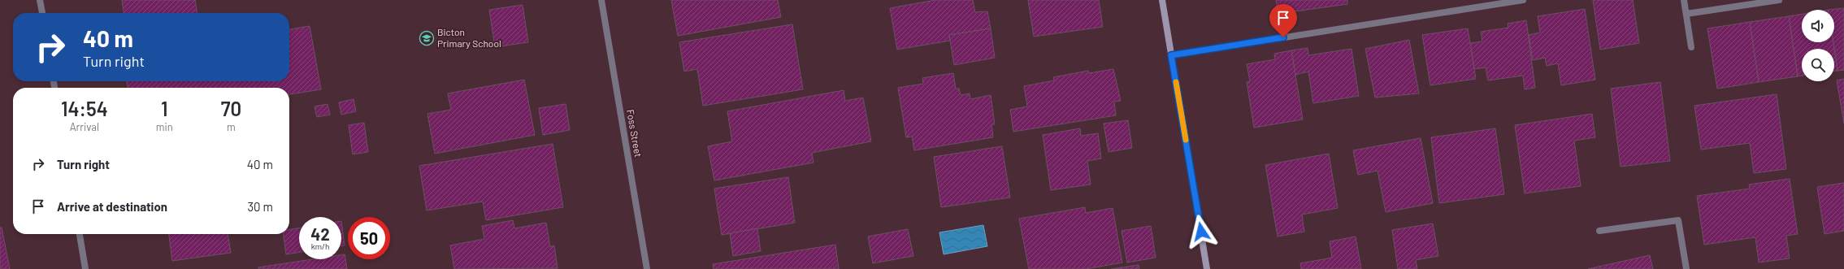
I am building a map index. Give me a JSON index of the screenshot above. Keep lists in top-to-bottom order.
{
  "streets": {
    "street": ["Foss Street"]
  },
  "places": {
    "school or university": ["Bicton Primary School"]
  },
  "page": {
    "turn": ["40 m", "Turn right"],
    "eta": [
      "14:54",
      "Arrival",
      "1",
      "min",
      "70",
      "m"
    ],
    "list": [
      {
        "name": "Turn right",
        "value": "40 m"
      },
      {
        "name": "Arrive at destination",
        "value": "30 m"
      }
    ],
    "speed": "42 km/h",
    "limit": "50"
  }
}
